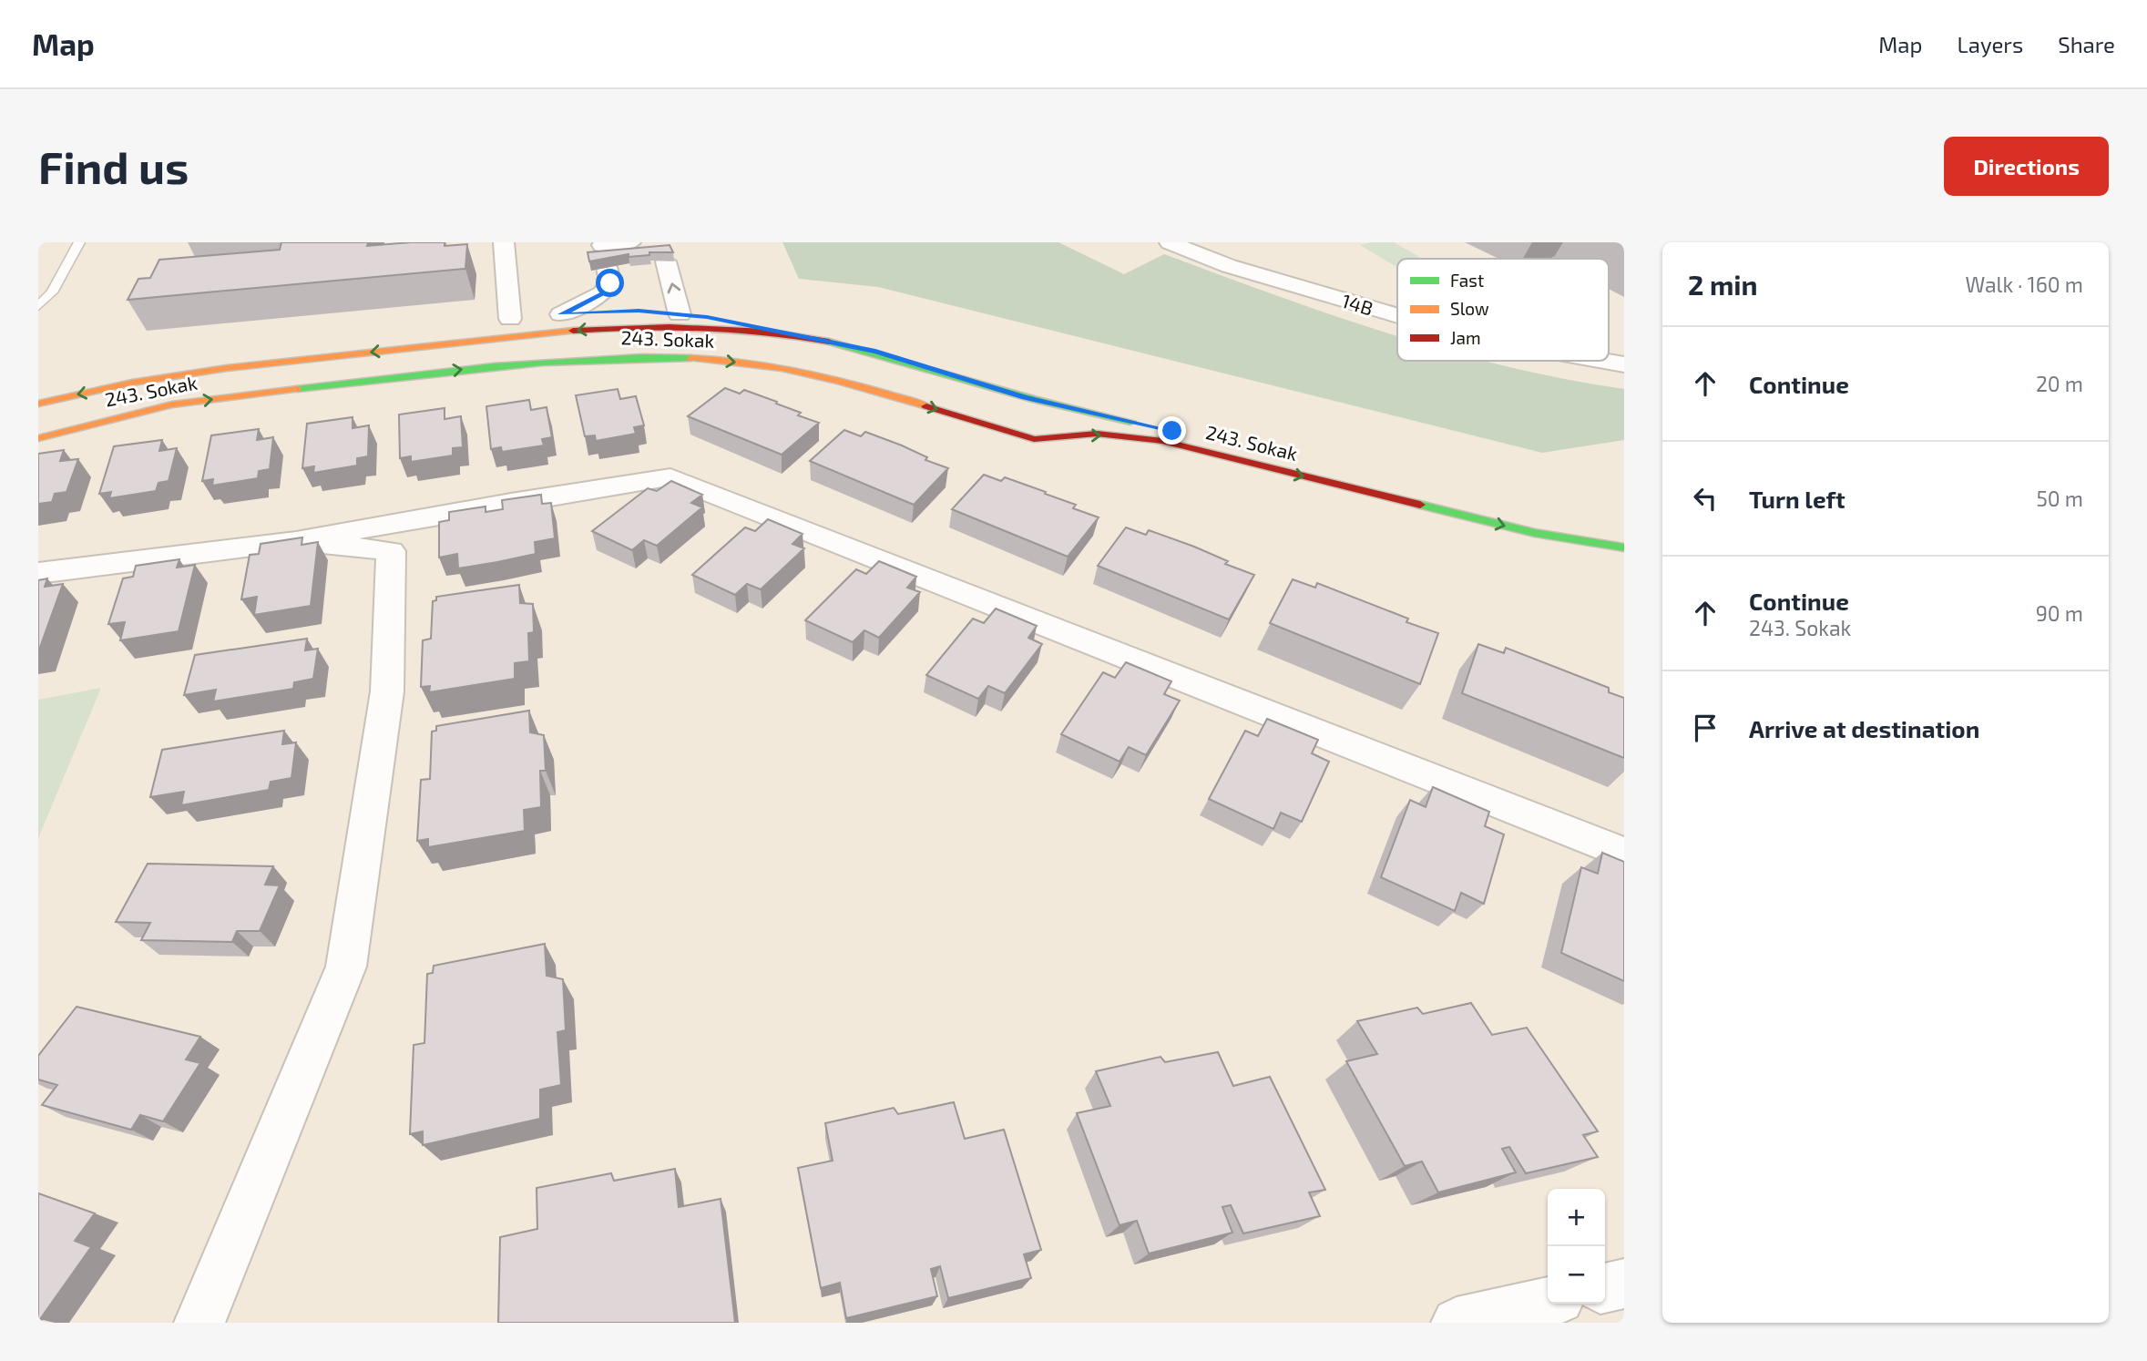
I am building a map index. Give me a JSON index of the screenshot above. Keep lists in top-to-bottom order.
{
  "streets": {
    "street": ["14B", "243. Sokak"]
  },
  "legend": ["Fast", "Slow", "Jam"],
  "page": {
    "header": "Map",
    "nav": ["Map", "Layers", "Share"],
    "buttons": "Directions",
    "title": "Find us",
    "heading": ["2 min", "Walk · 160 m"],
    "list": [
      ["Continue", "20 m"],
      ["Turn left", "50 m"],
      ["Continue", "243. Sokak", "90 m"],
      "Arrive at destination"
    ],
    "map_buttons": ["+", "−"]
  }
}
